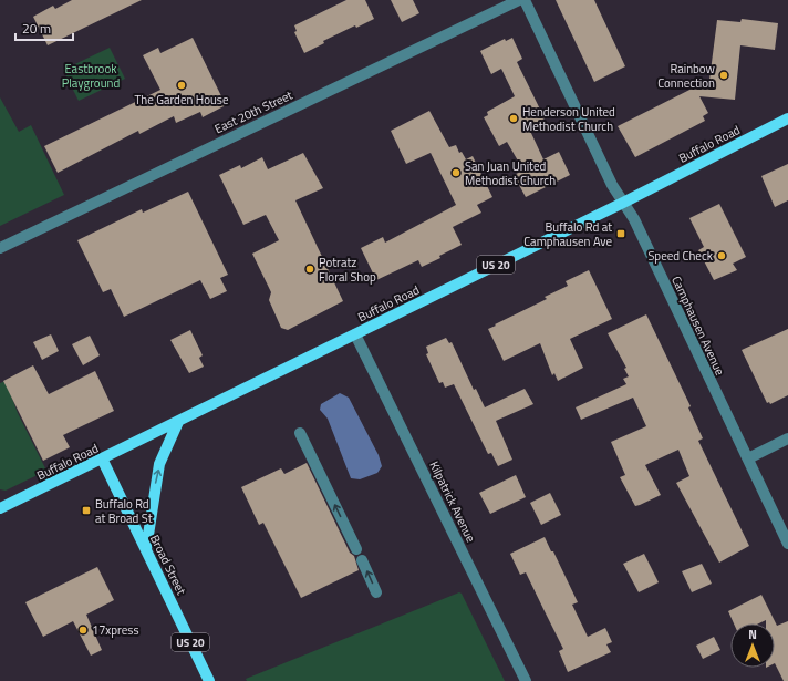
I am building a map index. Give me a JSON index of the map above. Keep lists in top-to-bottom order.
{
  "streets": {
    "main road": ["Buffalo Road", "US 20", "Broad Street"],
    "street": ["East 20th Street", "Camphausen Avenue", "Kilpatrick Avenue"]
  },
  "crossings": [
    ["Buffalo Road", "Camphausen Avenue"],
    ["Buffalo Road", "Kilpatrick Avenue"],
    ["Buffalo Road", "Broad Street"]
  ],
  "parks": ["Eastbrook Playground"],
  "places": {
    "other": [
      "Rainbow Connection",
      "The Garden House",
      "Henderson United Methodist Church",
      "San Juan United Methodist Church",
      "Speed Check",
      "Potratz Floral Shop",
      "17xpress"
    ],
    "transit": ["Buffalo Rd at Camphausen Ave", "Buffalo Rd at Broad St"]
  },
  "scale_bar": "20 m",
  "north": "top"
}
